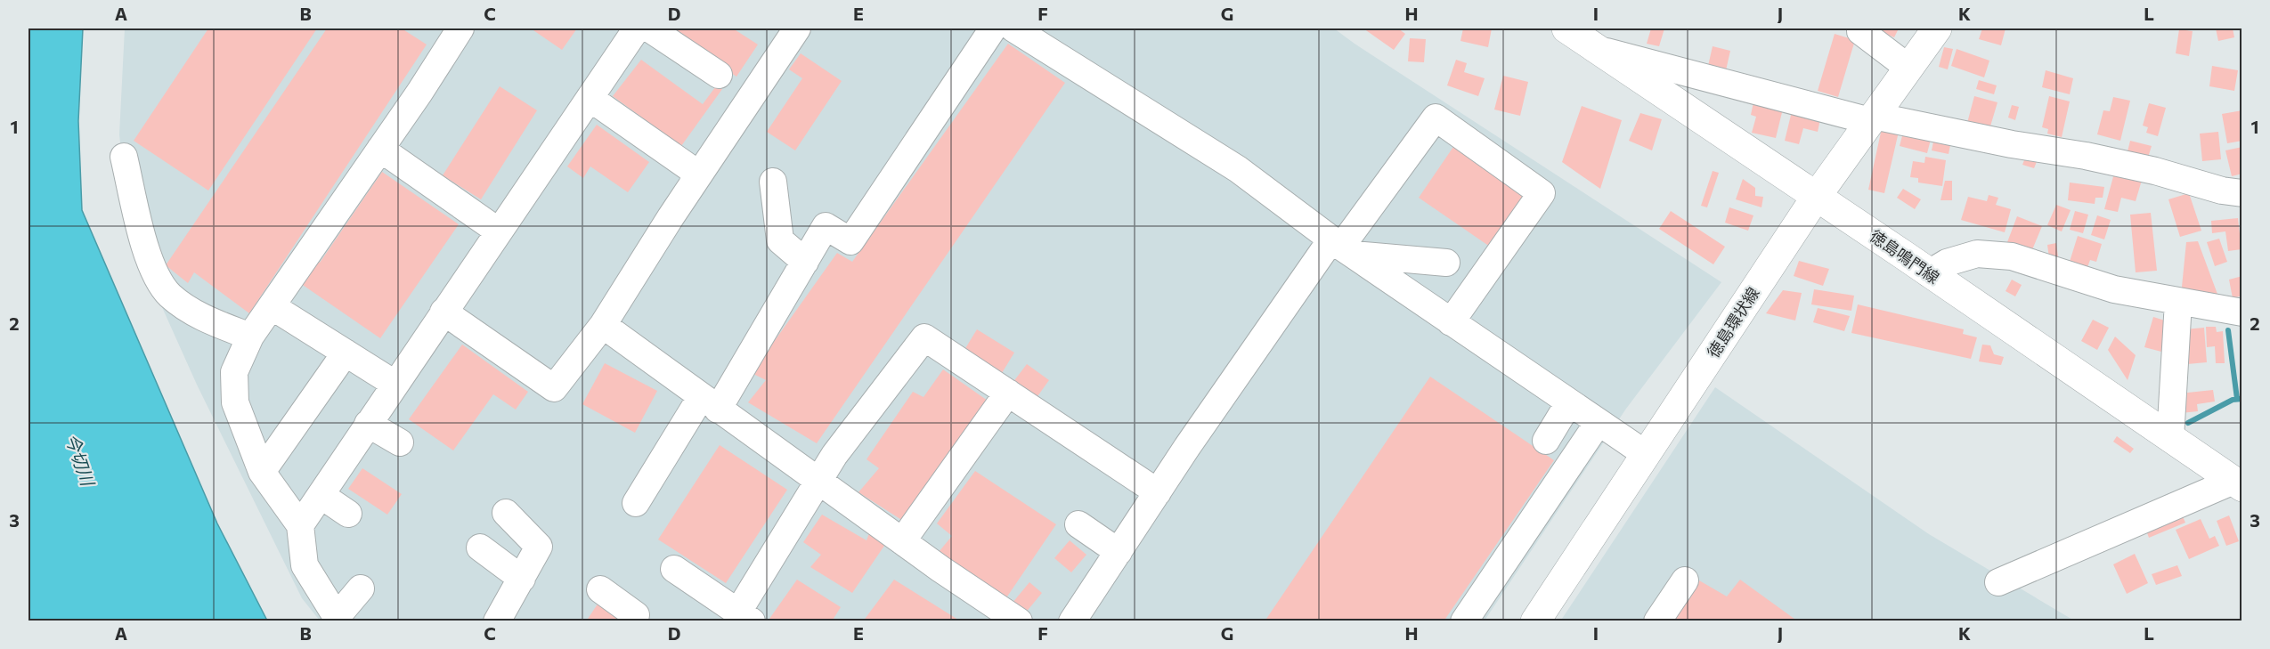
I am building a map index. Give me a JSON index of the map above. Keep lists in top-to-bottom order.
{
  "streets": {
    "main road": ["徳島鳴門線", "徳島環状線"]
  },
  "crossings": [
    ["徳島鳴門線", "徳島環状線"]
  ],
  "water": ["今切川"],
  "grid": {
    "columns": [
      "A",
      "B",
      "C",
      "D",
      "E",
      "F",
      "G",
      "H",
      "I",
      "J",
      "K",
      "L"
    ],
    "rows": ["1", "2", "3"]
  }
}
